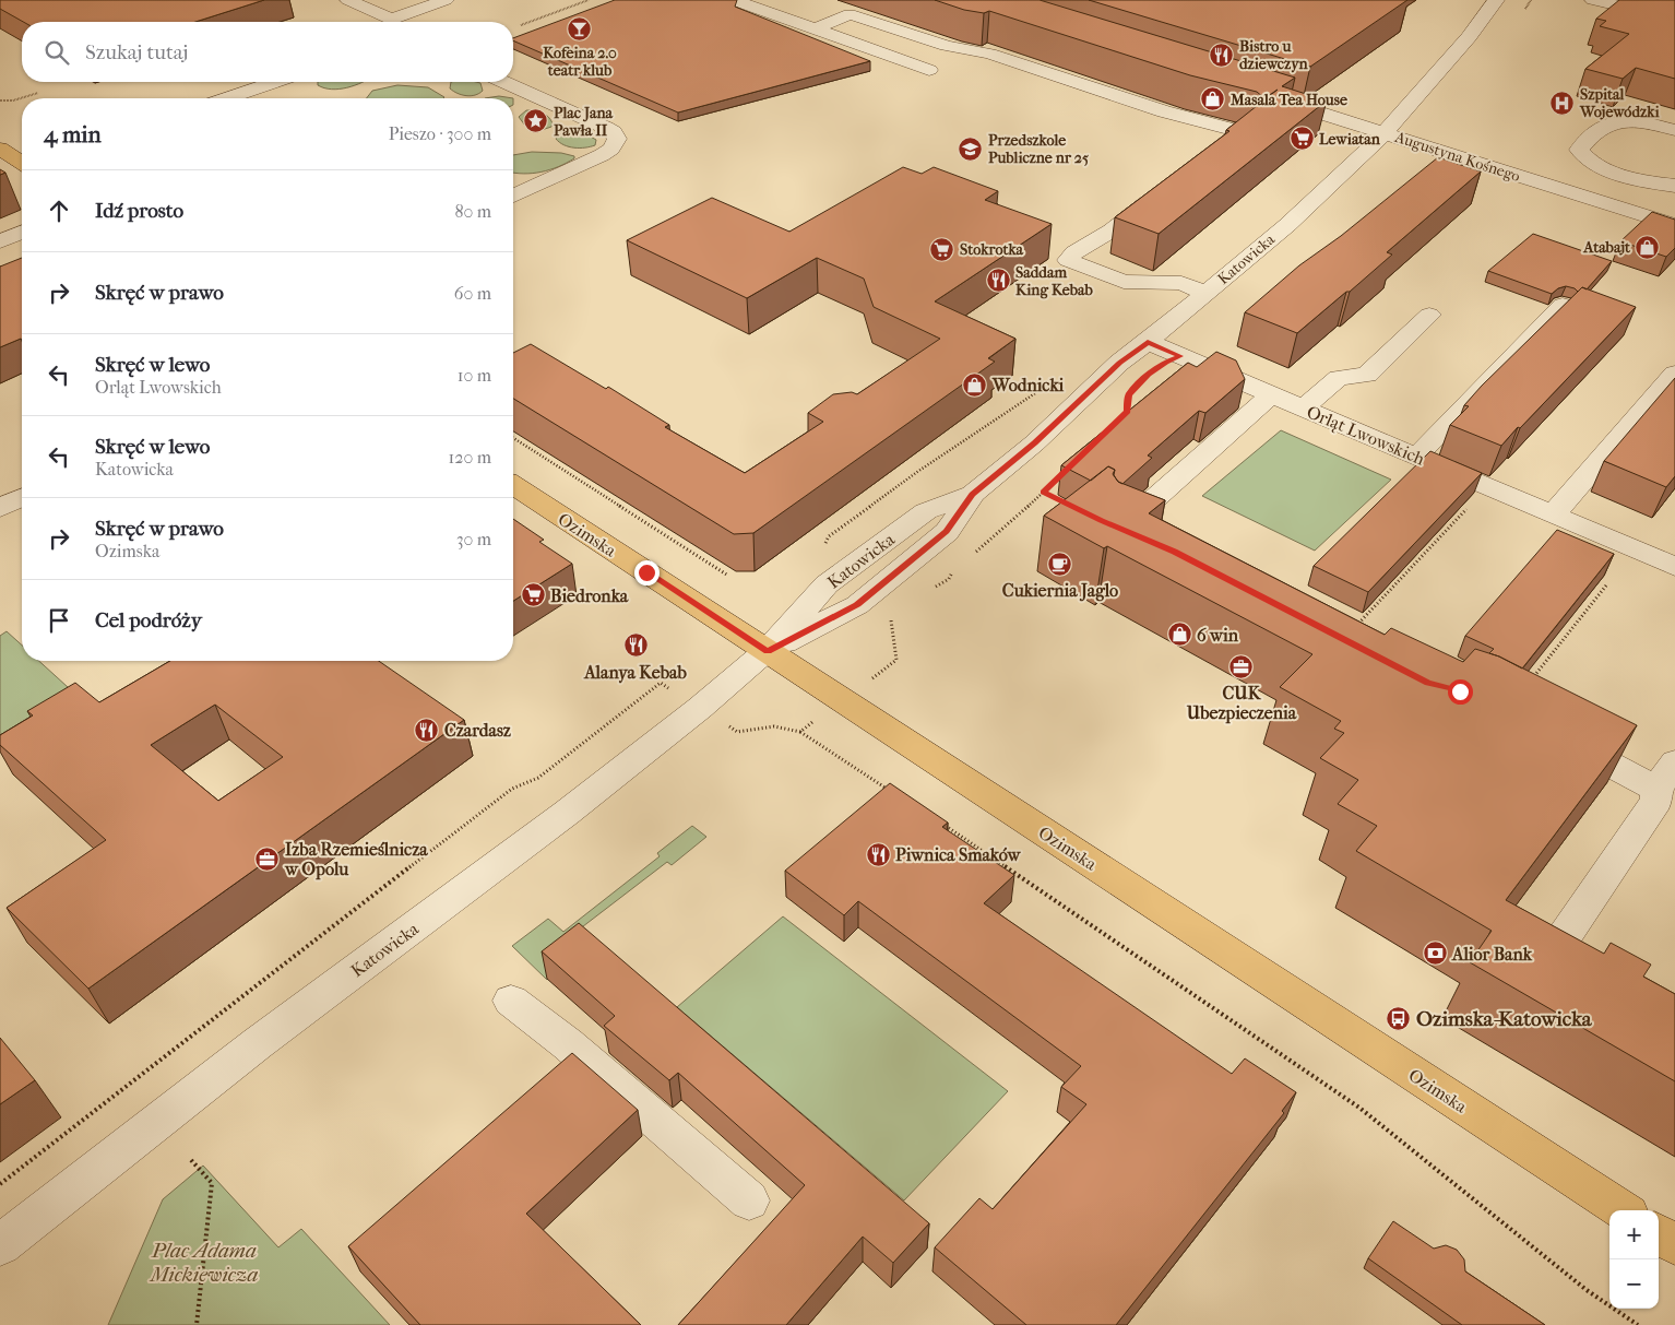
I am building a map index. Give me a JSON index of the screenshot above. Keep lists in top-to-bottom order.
{
  "streets": {
    "main road": ["Ozimska"],
    "street": ["Augustyna Kośnego", "Katowicka", "Orląt Lwowskich"]
  },
  "crossings": [
    ["Augustyna Kośnego", "Katowicka"],
    ["Katowicka", "Orląt Lwowskich"],
    ["Katowicka", "Ozimska"]
  ],
  "parks": ["Plac Adama Mickiewicza"],
  "places": {
    "bar": ["Kofeina 2.0 teatr klub"],
    "restaurant": [
      "Bistro u dziewczyn",
      "Saddam King Kebab",
      "Alanya Kebab",
      "Czardasz",
      "Piwnica Smaków"
    ],
    "shop": [
      "Masala Tea House",
      "Atabajt",
      "Wodnicki",
      "6 win"
    ],
    "hospital": ["Szpital Wojewódzki"],
    "place": ["Plac Jana Pawła II"],
    "supermarket": ["Lewiatan", "Stokrotka", "Biedronka"],
    "school or university": ["Przedszkole Publiczne nr 25"],
    "cafe": ["Cukiernia Jaglo"],
    "office": ["CUK Ubezpieczenia", "Izba Rzemieślnicza w Opolu"],
    "bank": ["Alior Bank"],
    "bus stop": ["Ozimska-Katowicka"]
  },
  "page": {
    "search": "Szukaj tutaj",
    "heading": ["4 min", "Pieszo · 300 m"],
    "list": [
      ["Idź prosto", "80 m"],
      ["Skręć w prawo", "60 m"],
      ["Skręć w lewo", "Orląt Lwowskich", "10 m"],
      ["Skręć w lewo", "Katowicka", "120 m"],
      ["Skręć w prawo", "Ozimska", "30 m"],
      "Cel podróży"
    ],
    "map_buttons": ["+", "−"]
  }
}
